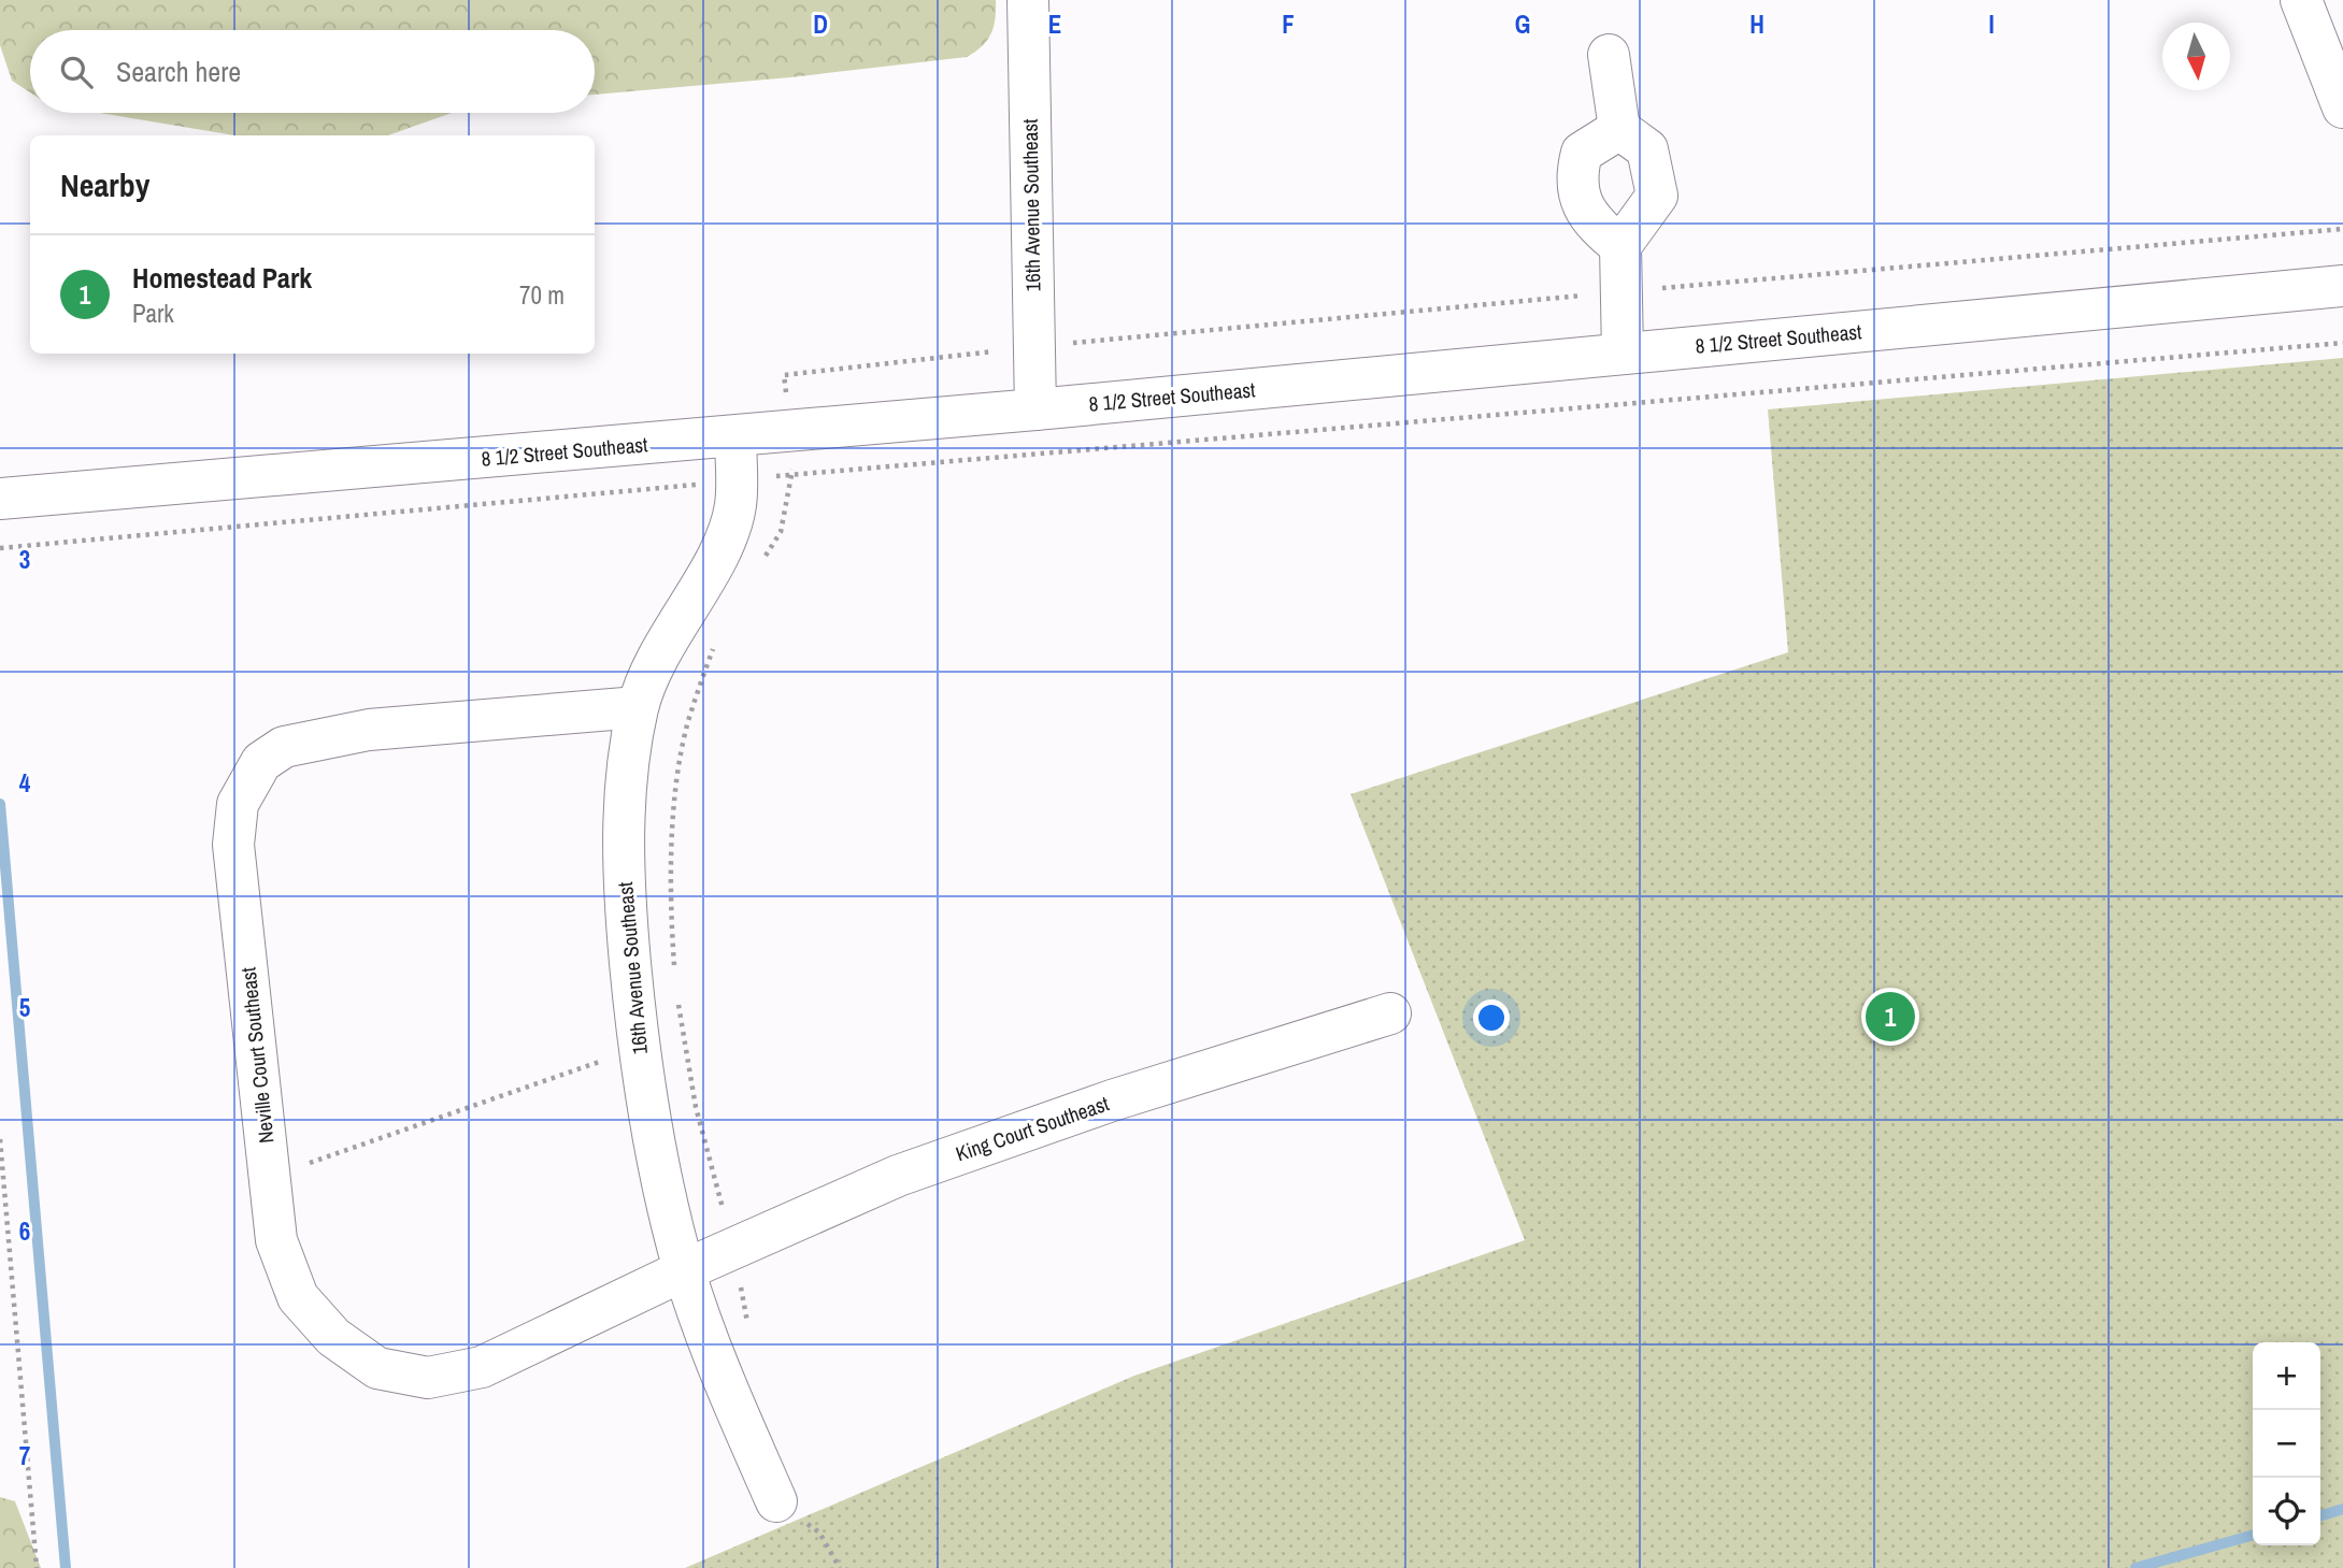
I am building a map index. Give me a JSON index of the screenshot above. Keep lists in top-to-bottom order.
{
  "streets": {
    "street": [
      "16th Avenue Southeast",
      "8 1/2 Street Southeast",
      "Neville Court Southeast",
      "King Court Southeast"
    ]
  },
  "crossings": [
    ["16th Avenue Southeast", "8 1/2 Street Southeast"],
    ["16th Avenue Southeast", "Neville Court Southeast"],
    ["16th Avenue Southeast", "King Court Southeast"],
    ["Neville Court Southeast", "King Court Southeast"]
  ],
  "north": "bottom",
  "page": {
    "search": "Search here",
    "heading": "Nearby",
    "list": [
      {
        "mark": "1",
        "name": "Homestead Park",
        "note": "Park",
        "value": "70 m"
      }
    ],
    "pins": "1",
    "map_buttons": ["+", "−"]
  },
  "grid": {
    "columns": [
      "D",
      "E",
      "F",
      "G",
      "H",
      "I"
    ],
    "rows": [
      "3",
      "4",
      "5",
      "6",
      "7"
    ]
  }
}
